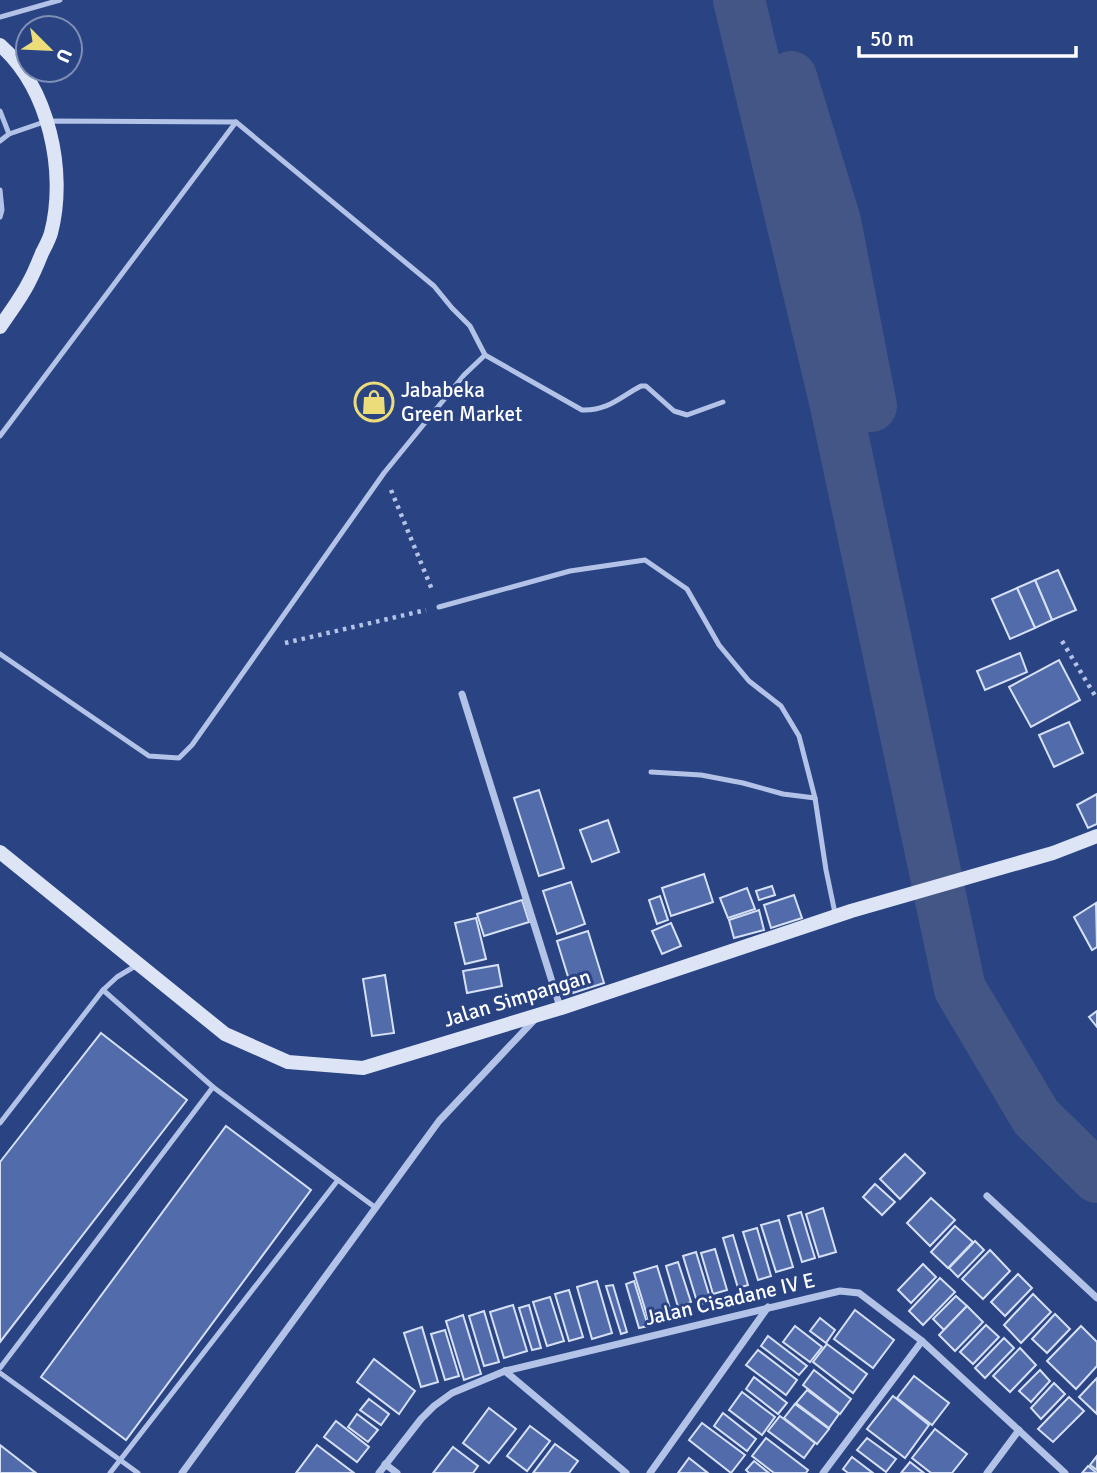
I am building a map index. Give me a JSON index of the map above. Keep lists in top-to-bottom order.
{
  "streets": {
    "street": ["Jalan Simpangan", "Jalan Cisadane IV E"]
  },
  "places": {
    "shop": ["Jababeka Green Market"]
  },
  "scale_bar": "50 m",
  "north": "bottom right"
}
